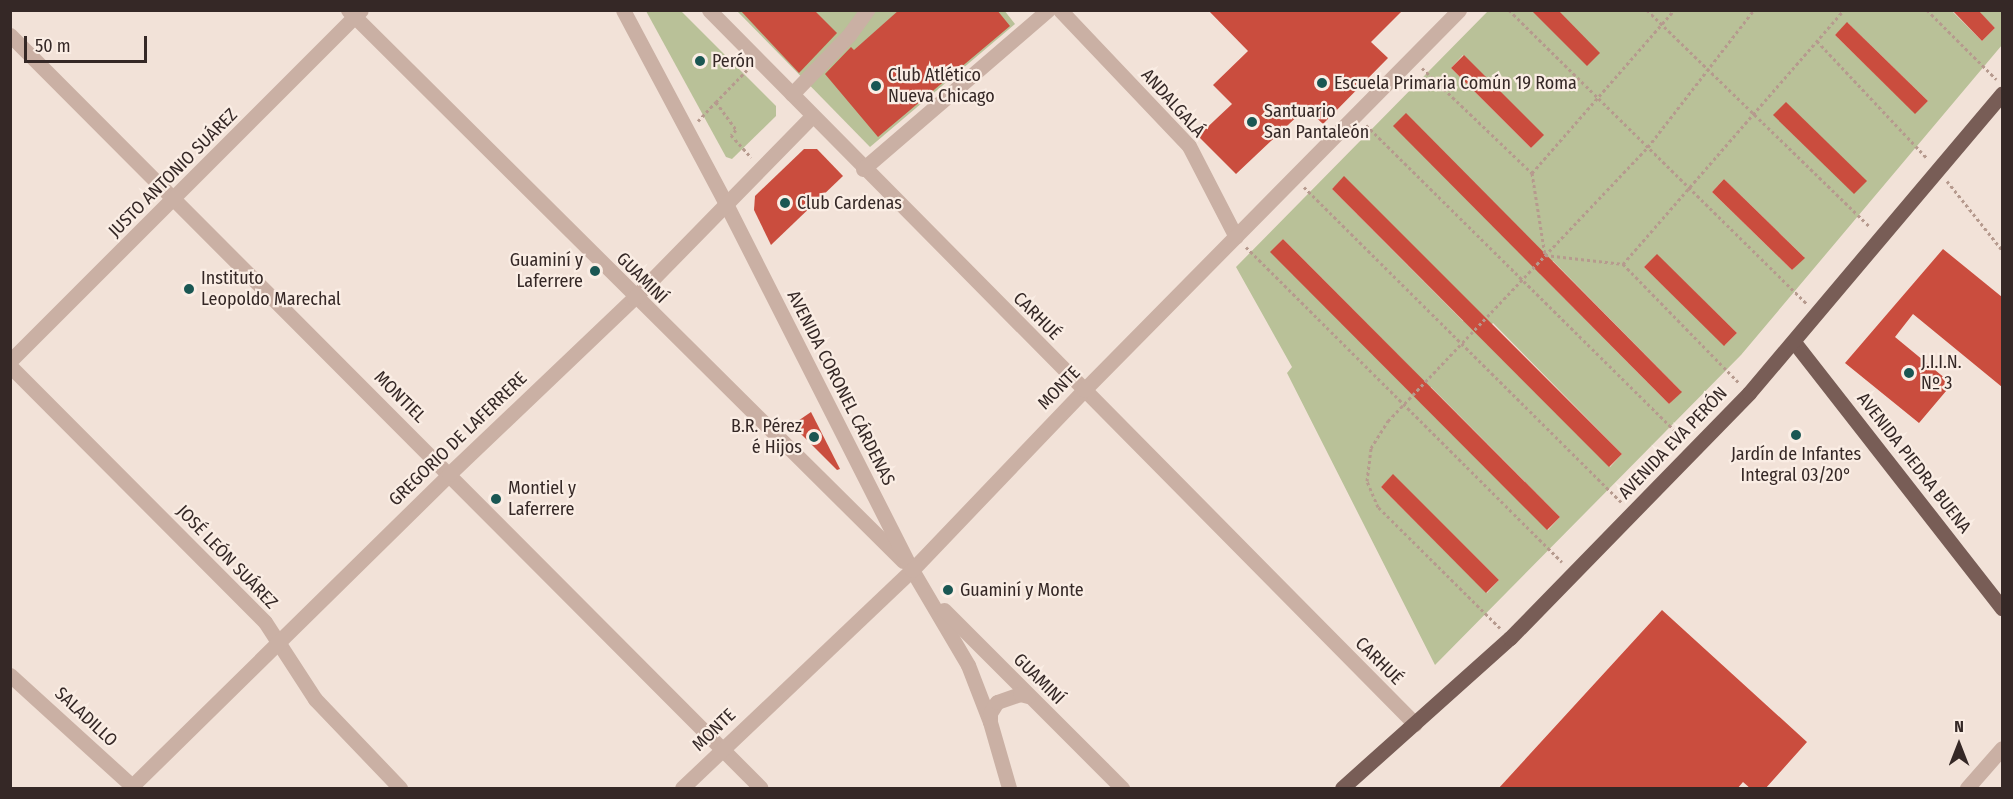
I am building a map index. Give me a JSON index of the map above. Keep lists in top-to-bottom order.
{
  "streets": {
    "main road": ["AVENIDA EVA PERÓN", "AVENIDA PIEDRA BUENA"],
    "street": [
      "ANDALGALÁ",
      "JUSTO ANTONIO SUÁREZ",
      "GUAMINÍ",
      "CARHUÉ",
      "AVENIDA CORONEL CÁRDENAS",
      "MONTE",
      "MONTIEL",
      "GREGORIO DE LAFERRERE",
      "JOSÉ LEÓN SUÁREZ",
      "SALADILLO"
    ]
  },
  "crossings": [
    ["ANDALGALÁ", "MONTE"],
    ["JUSTO ANTONIO SUÁREZ", "GUAMINÍ"],
    ["JUSTO ANTONIO SUÁREZ", "MONTIEL"],
    ["JUSTO ANTONIO SUÁREZ", "JOSÉ LEÓN SUÁREZ"],
    ["GUAMINÍ", "AVENIDA CORONEL CÁRDENAS"],
    ["GUAMINÍ", "MONTE"],
    ["GUAMINÍ", "GREGORIO DE LAFERRERE"],
    ["CARHUÉ", "MONTE"],
    ["CARHUÉ", "GREGORIO DE LAFERRERE"],
    ["CARHUÉ", "AVENIDA EVA PERÓN"],
    ["AVENIDA CORONEL CÁRDENAS", "MONTE"],
    ["AVENIDA CORONEL CÁRDENAS", "GREGORIO DE LAFERRERE"],
    ["MONTE", "MONTIEL"],
    ["MONTIEL", "GREGORIO DE LAFERRERE"],
    ["GREGORIO DE LAFERRERE", "JOSÉ LEÓN SUÁREZ"],
    ["GREGORIO DE LAFERRERE", "SALADILLO"],
    ["AVENIDA EVA PERÓN", "AVENIDA PIEDRA BUENA"]
  ],
  "places": [
    "Perón",
    "Escuela Primaria Común 19 Roma",
    "Club Atlético Nueva Chicago",
    "Santuario San Pantaleón",
    "Club Cardenas",
    "Guaminí y Laferrere",
    "Instituto Leopoldo Marechal",
    "J.I.I.N. Nº 3",
    "Jardín de Infantes Integral 03/20°",
    "B.R. Pérez é Hijos",
    "Montiel y Laferrere",
    "Guaminí y Monte"
  ],
  "scale_bar": "50 m",
  "north": "top"
}
